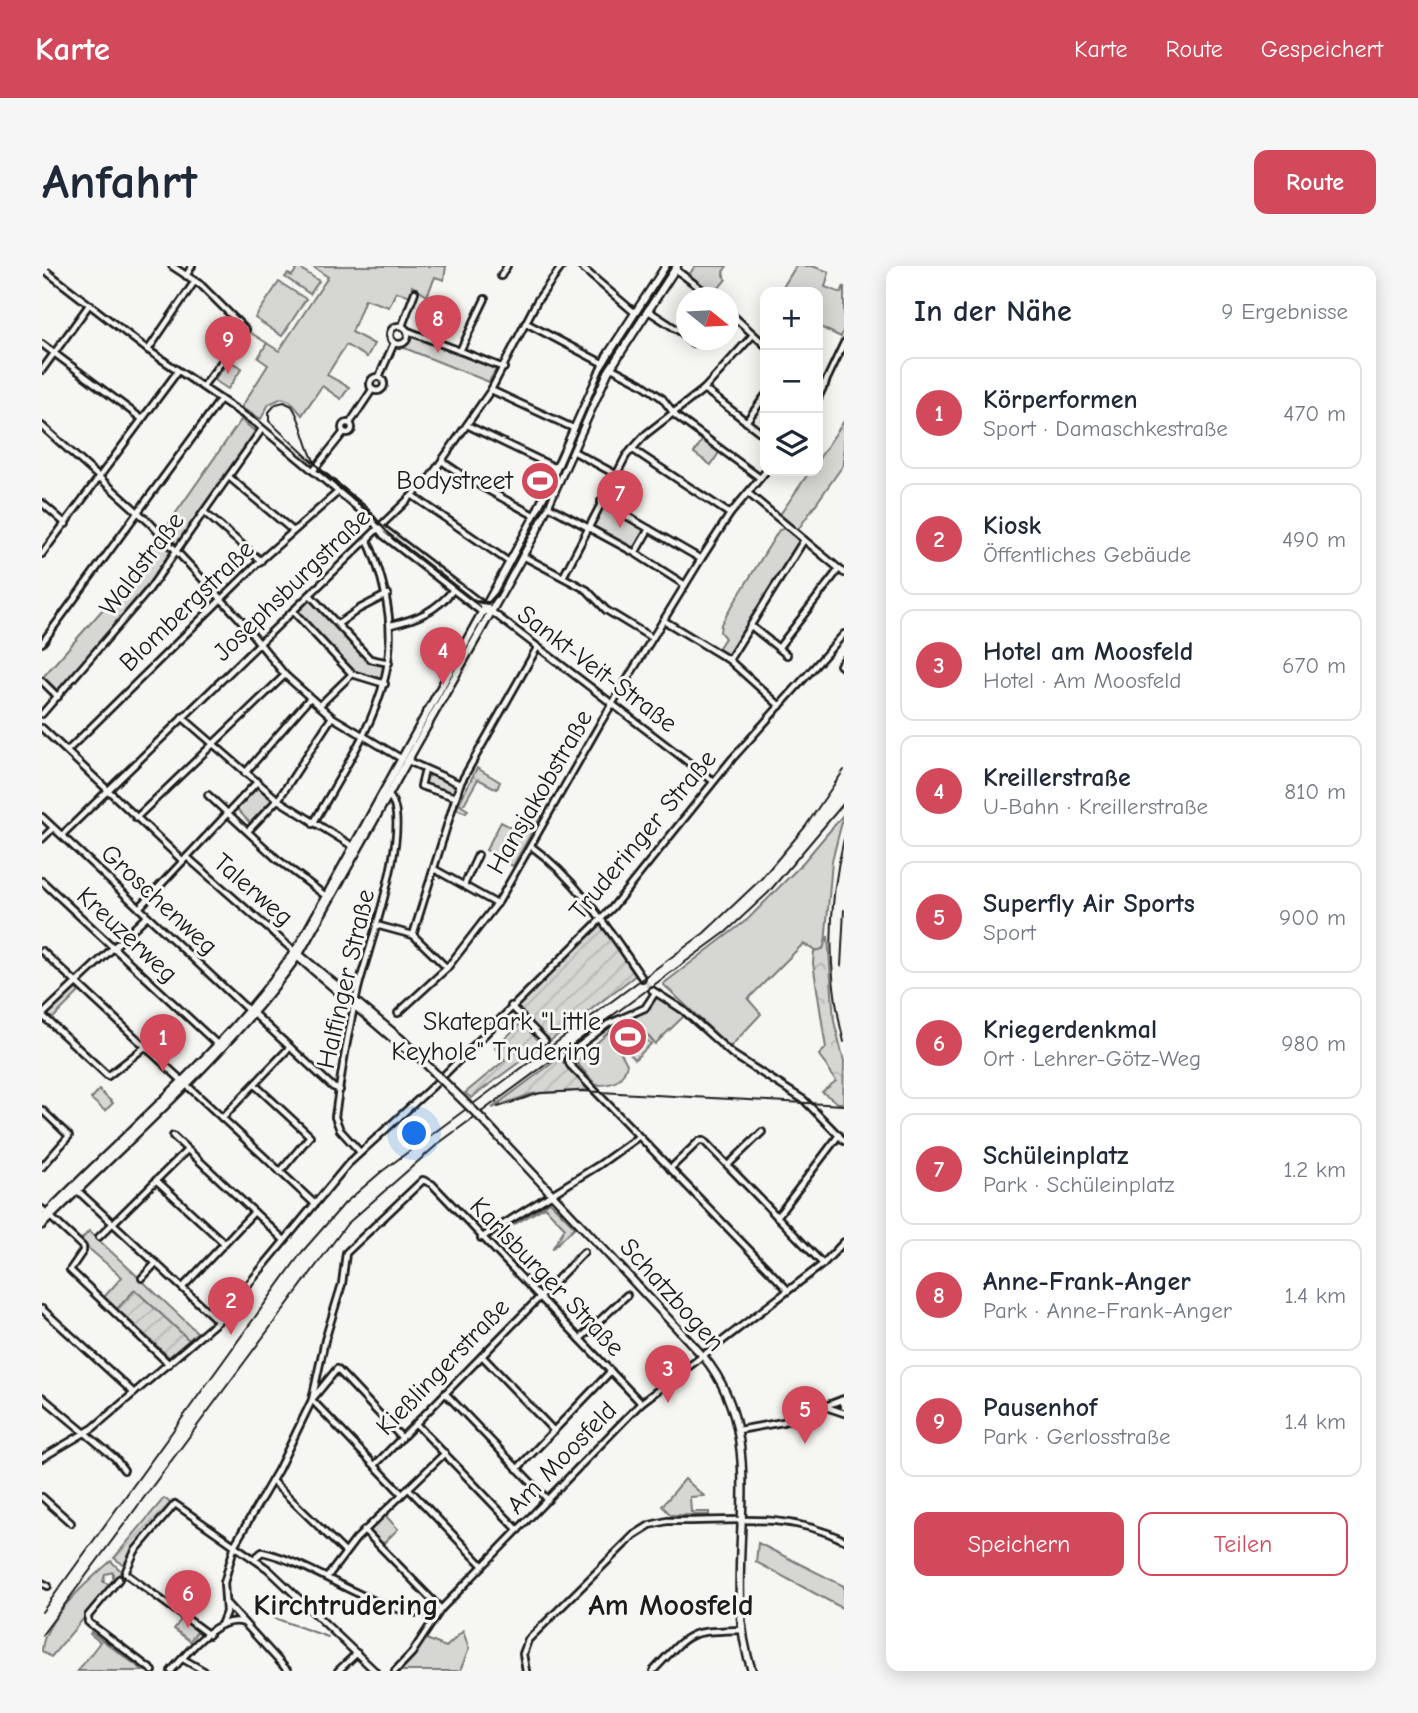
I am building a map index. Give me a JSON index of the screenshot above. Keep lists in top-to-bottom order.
{
  "streets": {
    "main road": ["Schatzbogen"],
    "street": [
      "Waldstraße",
      "Josephsburgstraße",
      "Blombergstraße",
      "Sankt-Veit-Straße",
      "Hansjakobstraße",
      "Truderinger Straße",
      "Talerweg",
      "Groschenweg",
      "Kreuzerweg",
      "Halfinger Straße",
      "Karlsburger Straße",
      "Kießlingerstraße",
      "Am Moosfeld"
    ]
  },
  "crossings": [
    ["Waldstraße", "Sankt-Veit-Straße"],
    ["Josephsburgstraße", "Sankt-Veit-Straße"],
    ["Josephsburgstraße", "Talerweg"],
    ["Josephsburgstraße", "Groschenweg"],
    ["Blombergstraße", "Sankt-Veit-Straße"],
    ["Blombergstraße", "Talerweg"],
    ["Sankt-Veit-Straße", "Hansjakobstraße"],
    ["Sankt-Veit-Straße", "Truderinger Straße"],
    ["Truderinger Straße", "Halfinger Straße"],
    ["Talerweg", "Schatzbogen"],
    ["Groschenweg", "Halfinger Straße"],
    ["Halfinger Straße", "Schatzbogen"],
    ["Karlsburger Straße", "Kießlingerstraße"],
    ["Karlsburger Straße", "Am Moosfeld"],
    ["Schatzbogen", "Am Moosfeld"]
  ],
  "districts": ["Kirchtrudering", "Am Moosfeld"],
  "places": {
    "sports": ["Bodystreet", "Skatepark \"Little Keyhole\" Trudering"]
  },
  "north": "right",
  "page": {
    "header": "Karte",
    "nav": ["Karte", "Route", "Gespeichert"],
    "buttons": [
      "Route",
      ["Speichern", "Teilen"]
    ],
    "title": "Anfahrt",
    "heading": ["In der Nähe", "9 Ergebnisse"],
    "map_buttons": ["+", "−"],
    "pins": [
      "8",
      "9",
      "7",
      "4",
      "1",
      "2",
      "3",
      "5",
      "6"
    ],
    "list": [
      {
        "mark": "1",
        "name": "Körperformen",
        "note": "Sport · Damaschkestraße",
        "value": "470 m"
      },
      {
        "mark": "2",
        "name": "Kiosk",
        "note": "Öffentliches Gebäude",
        "value": "490 m"
      },
      {
        "mark": "3",
        "name": "Hotel am Moosfeld",
        "note": "Hotel · Am Moosfeld",
        "value": "670 m"
      },
      {
        "mark": "4",
        "name": "Kreillerstraße",
        "note": "U-Bahn · Kreillerstraße",
        "value": "810 m"
      },
      {
        "mark": "5",
        "name": "Superfly Air Sports",
        "note": "Sport",
        "value": "900 m"
      },
      {
        "mark": "6",
        "name": "Kriegerdenkmal",
        "note": "Ort · Lehrer-Götz-Weg",
        "value": "980 m"
      },
      {
        "mark": "7",
        "name": "Schüleinplatz",
        "note": "Park · Schüleinplatz",
        "value": "1.2 km"
      },
      {
        "mark": "8",
        "name": "Anne-Frank-Anger",
        "note": "Park · Anne-Frank-Anger",
        "value": "1.4 km"
      },
      {
        "mark": "9",
        "name": "Pausenhof",
        "note": "Park · Gerlosstraße",
        "value": "1.4 km"
      }
    ]
  }
}
